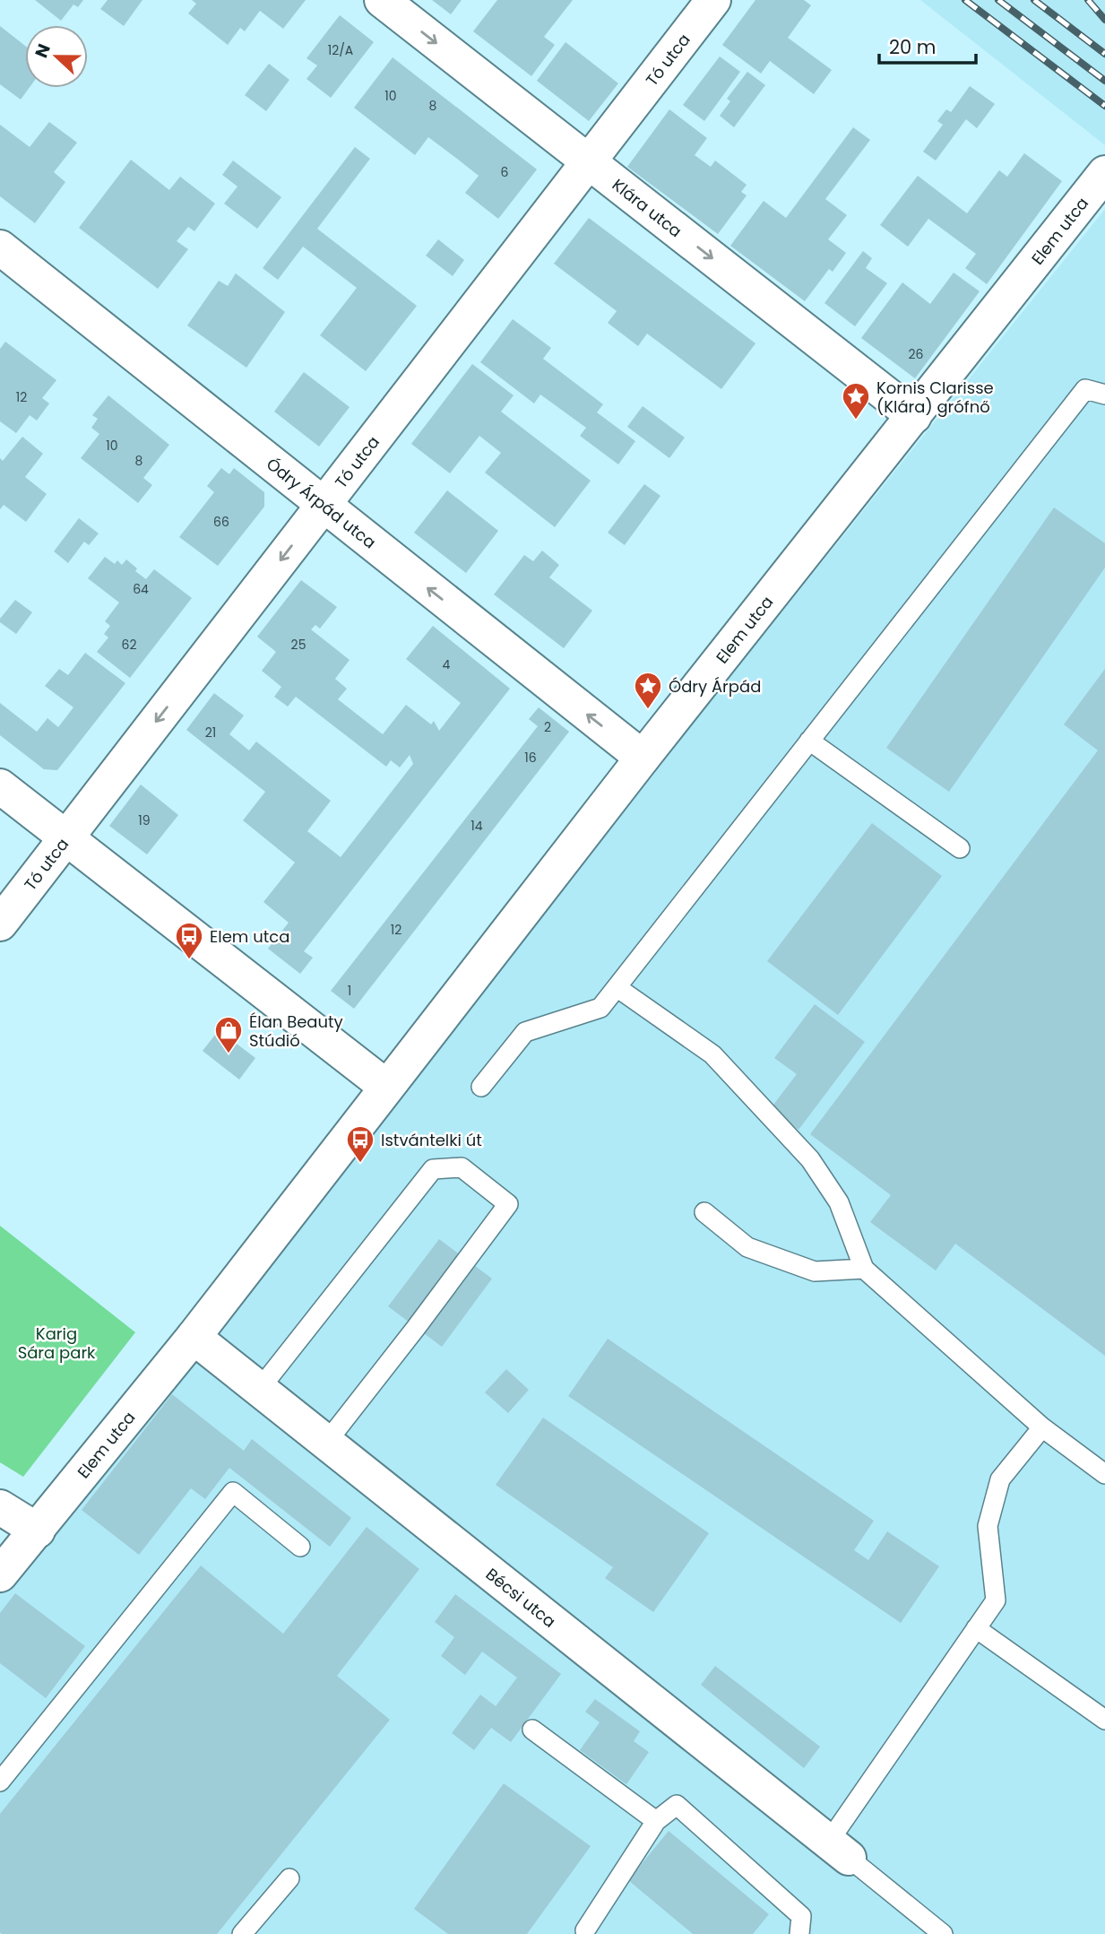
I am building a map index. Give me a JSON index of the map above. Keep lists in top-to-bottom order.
{
  "streets": {
    "street": [
      "Tó utca",
      "Klára utca",
      "Elem utca",
      "Ódry Árpád utca",
      "Bécsi utca"
    ]
  },
  "crossings": [
    ["Tó utca", "Klára utca"],
    ["Tó utca", "Ódry Árpád utca"],
    ["Klára utca", "Elem utca"],
    ["Elem utca", "Ódry Árpád utca"],
    ["Elem utca", "Bécsi utca"]
  ],
  "one_way": ["Tó utca", "Klára utca", "Ódry Árpád utca"],
  "parks": ["Karig Sára park"],
  "places": {
    "place": ["Kornis Clarisse (Klára) grófnő", "Ódry Árpád"],
    "bus stop": ["Elem utca", "Istvántelki út"],
    "shop": ["Élan Beauty Stúdió"]
  },
  "house_numbers": [
    "12/A",
    "10",
    "8",
    "6",
    "26",
    "12",
    "10",
    "8",
    "66",
    "64",
    "62",
    "25",
    "4",
    "2",
    "21",
    "16",
    "19",
    "14",
    "12",
    "1"
  ],
  "scale_bar": "20 m",
  "north": "left"
}
